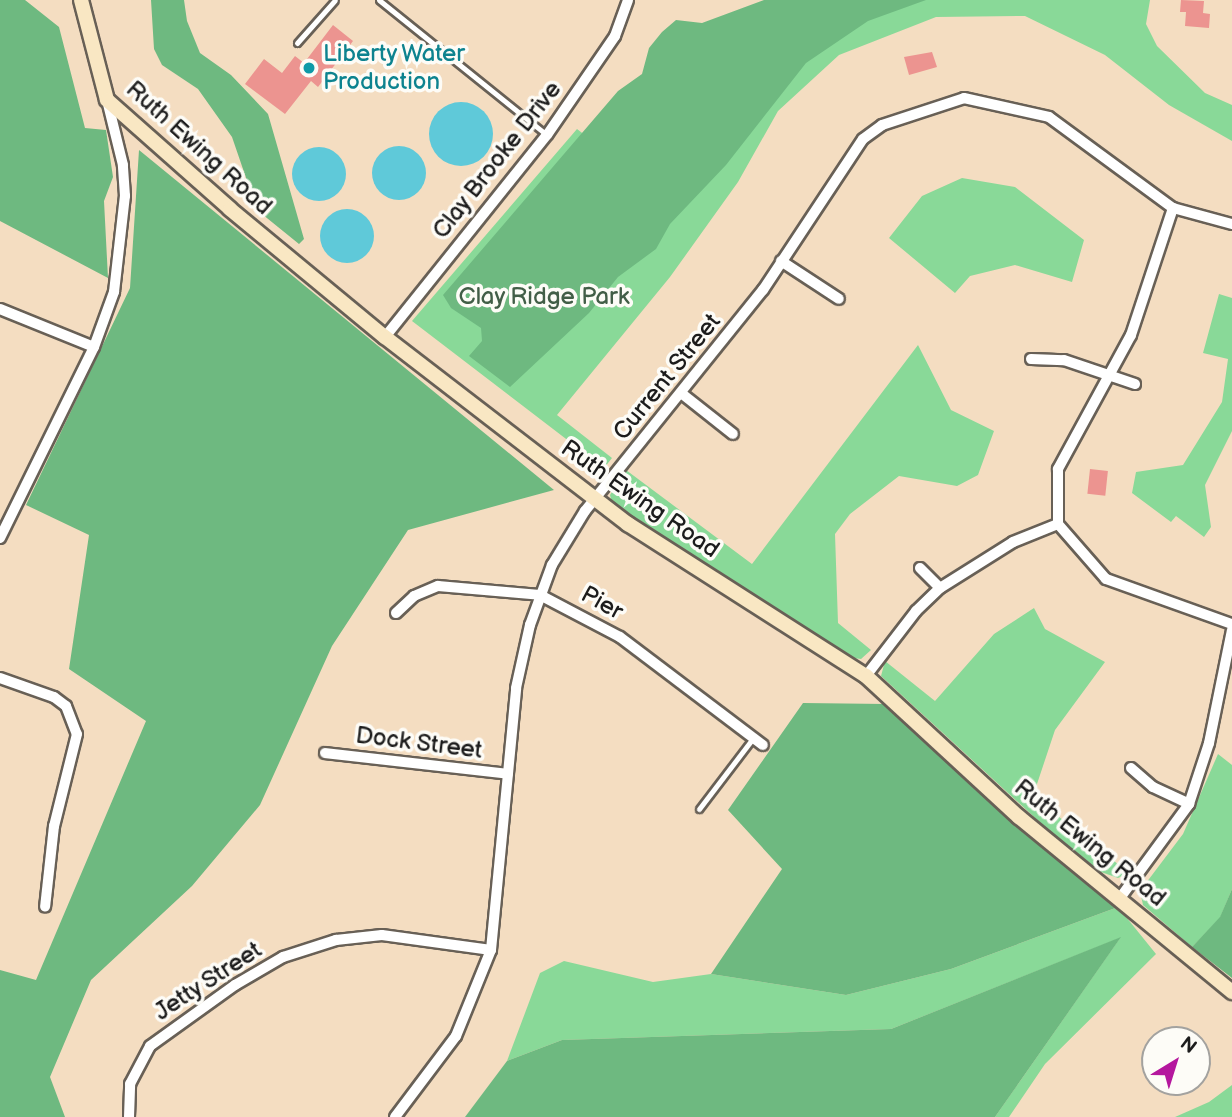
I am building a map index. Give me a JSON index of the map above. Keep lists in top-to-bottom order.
{
  "streets": {
    "street": [
      "Ruth Ewing Road",
      "Clay Brooke Drive",
      "Current Street",
      "Pier",
      "Dock Street",
      "Jetty Street"
    ]
  },
  "crossings": [
    ["Ruth Ewing Road", "Clay Brooke Drive"],
    ["Ruth Ewing Road", "Current Street"],
    ["Current Street", "Pier"],
    ["Current Street", "Dock Street"],
    ["Current Street", "Jetty Street"]
  ],
  "parks": ["Clay Ridge Park"],
  "places": ["Liberty Water Production"],
  "north": "top right"
}
